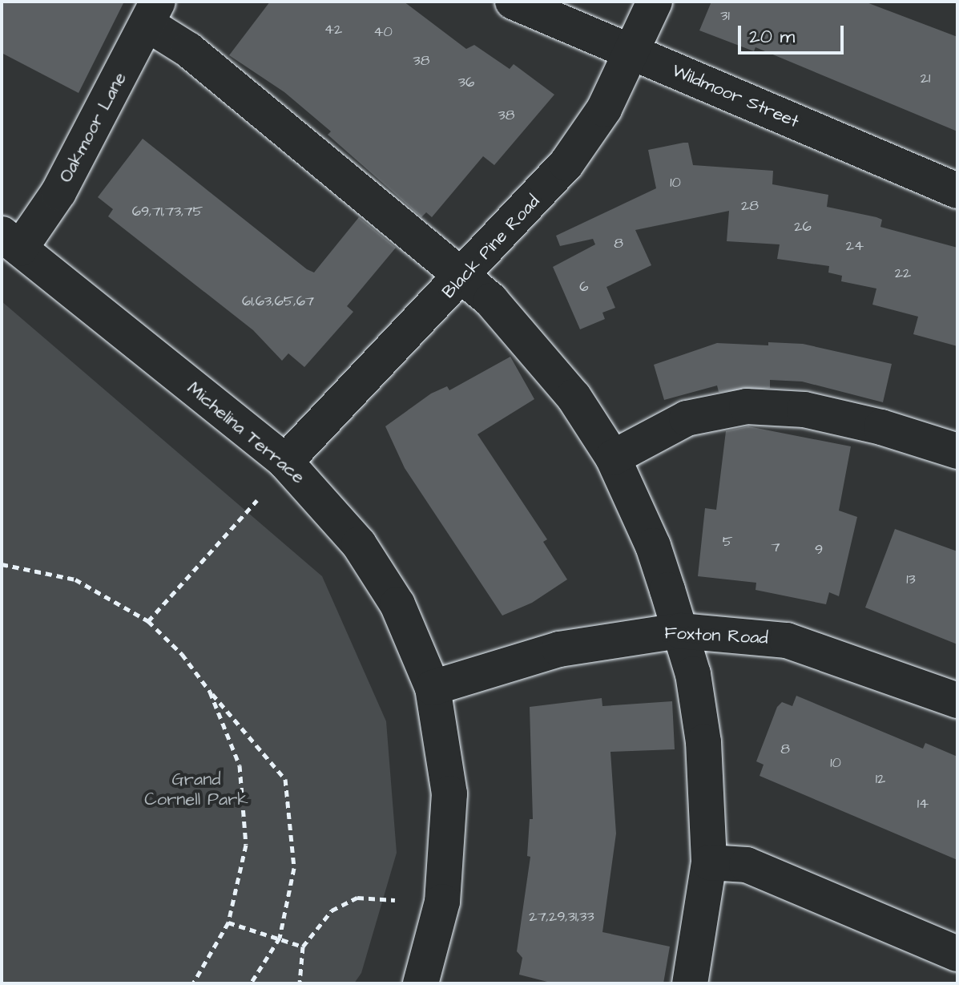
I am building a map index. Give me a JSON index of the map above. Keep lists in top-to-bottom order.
{
  "streets": {
    "street": [
      "Wildmoor Street",
      "Oakmoor Lane",
      "Black Pine Road",
      "Michelina Terrace",
      "Foxton Road"
    ]
  },
  "crossings": [
    ["Wildmoor Street", "Black Pine Road"],
    ["Oakmoor Lane", "Michelina Terrace"],
    ["Black Pine Road", "Michelina Terrace"],
    ["Michelina Terrace", "Foxton Road"]
  ],
  "parks": ["Grand Cornell Park"],
  "house_numbers": [
    "31",
    "42",
    "40",
    "38",
    "21",
    "36",
    "38",
    "10",
    "28",
    "69,71,73,75",
    "26",
    "8",
    "24",
    "22",
    "6",
    "61,63,65,67",
    "5",
    "7",
    "9",
    "13",
    "8",
    "10",
    "12",
    "14",
    "27,29,31,33"
  ],
  "scale_bar": "20 m"
}
